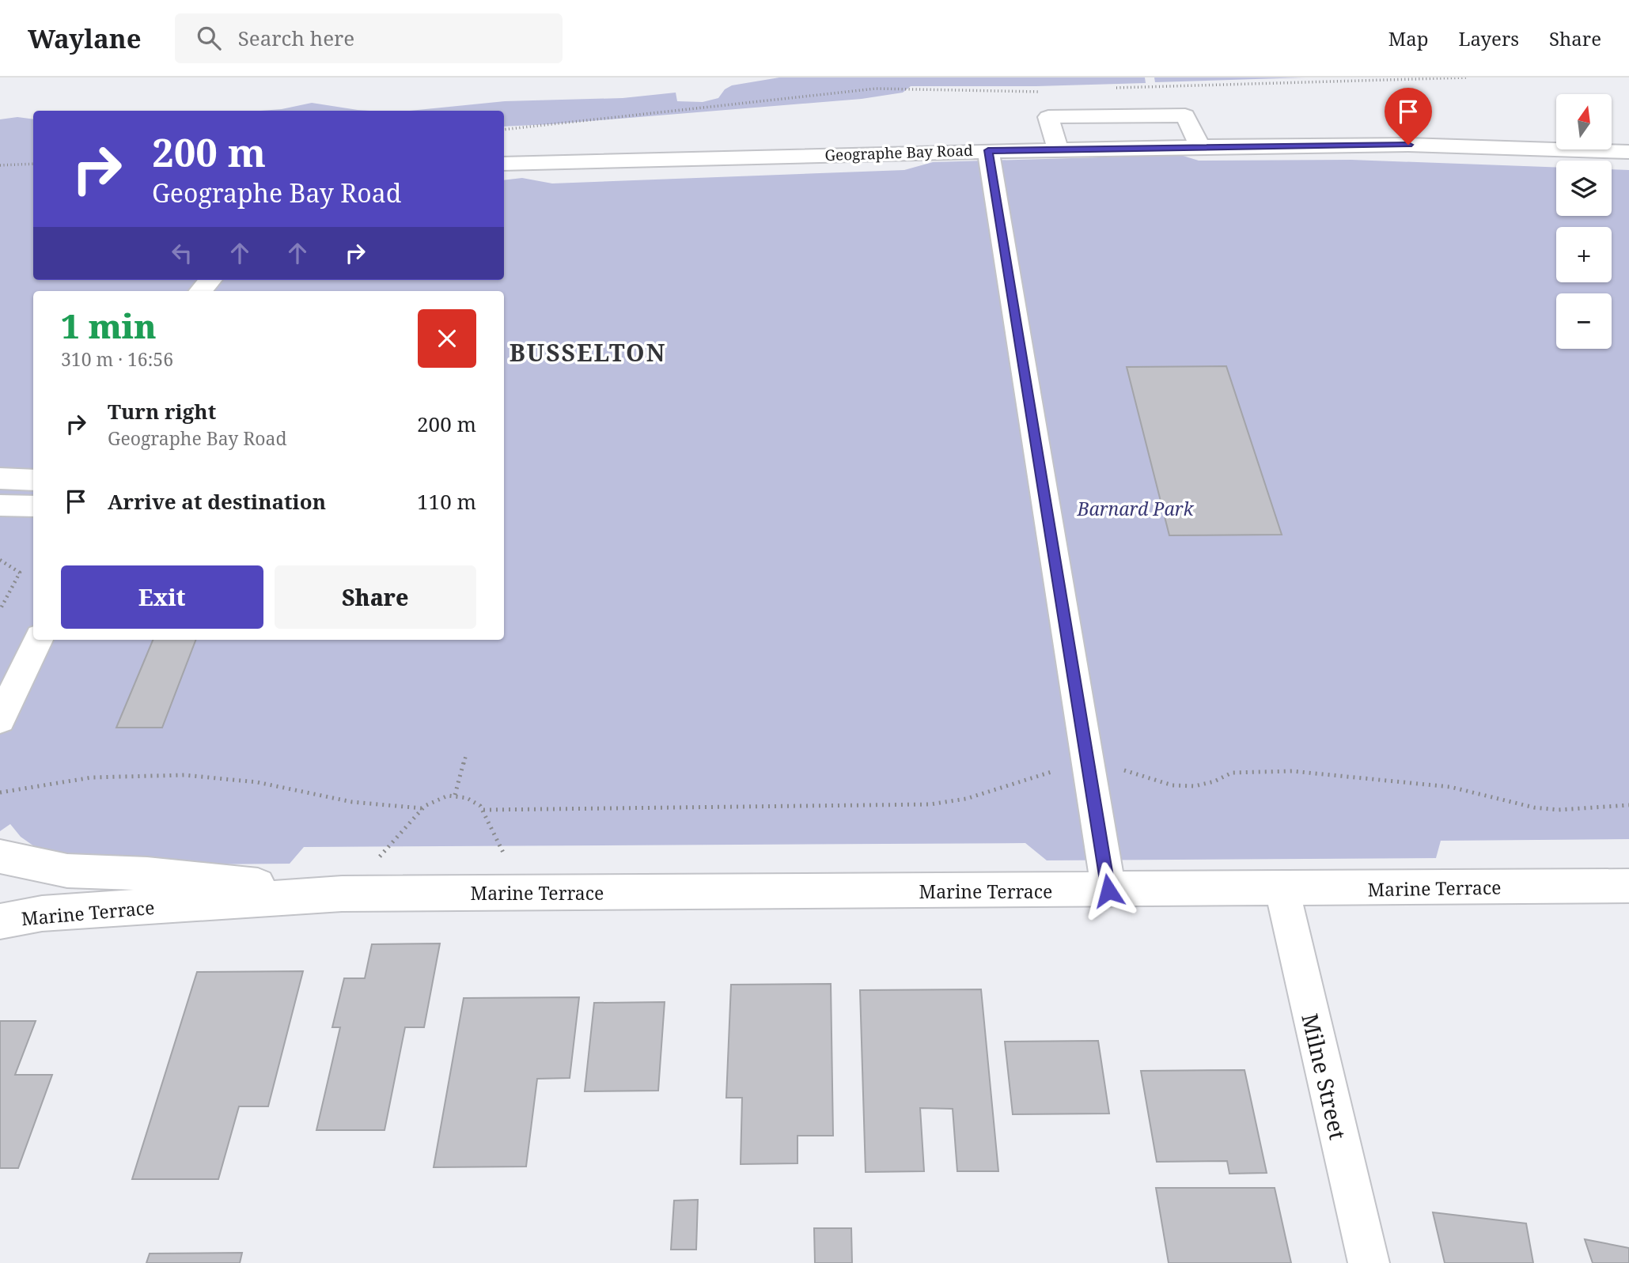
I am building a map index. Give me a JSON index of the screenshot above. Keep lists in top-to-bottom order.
{
  "streets": {
    "street": ["Geographe Bay Road", "Marine Terrace", "Milne Street"]
  },
  "crossings": [
    ["Marine Terrace", "Milne Street"]
  ],
  "districts": ["BUSSELTON"],
  "parks": ["Barnard Park"],
  "north": "top",
  "page": {
    "header": "Waylane",
    "search": "Search here",
    "nav": ["Map", "Layers", "Share"],
    "map_buttons": ["+", "−"],
    "turn": ["200 m", "Geographe Bay Road"],
    "heading": ["1 min", "310 m · 16:56"],
    "list": [
      {
        "name": "Turn right",
        "note": "Geographe Bay Road",
        "value": "200 m"
      },
      {
        "name": "Arrive at destination",
        "value": "110 m"
      }
    ],
    "buttons": ["Exit", "Share"]
  }
}
